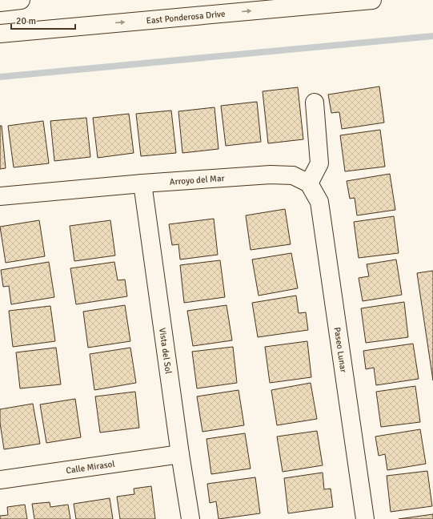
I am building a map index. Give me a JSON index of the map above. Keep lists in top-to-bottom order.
{
  "streets": {
    "street": [
      "East Ponderosa Drive",
      "Arroyo del Mar",
      "Paseo Lunar",
      "Vista del Sol",
      "Calle Mirasol"
    ]
  },
  "crossings": [
    ["Arroyo del Mar", "Paseo Lunar"],
    ["Arroyo del Mar", "Vista del Sol"],
    ["Vista del Sol", "Calle Mirasol"]
  ],
  "one_way": ["East Ponderosa Drive"],
  "scale_bar": "20 m"
}
